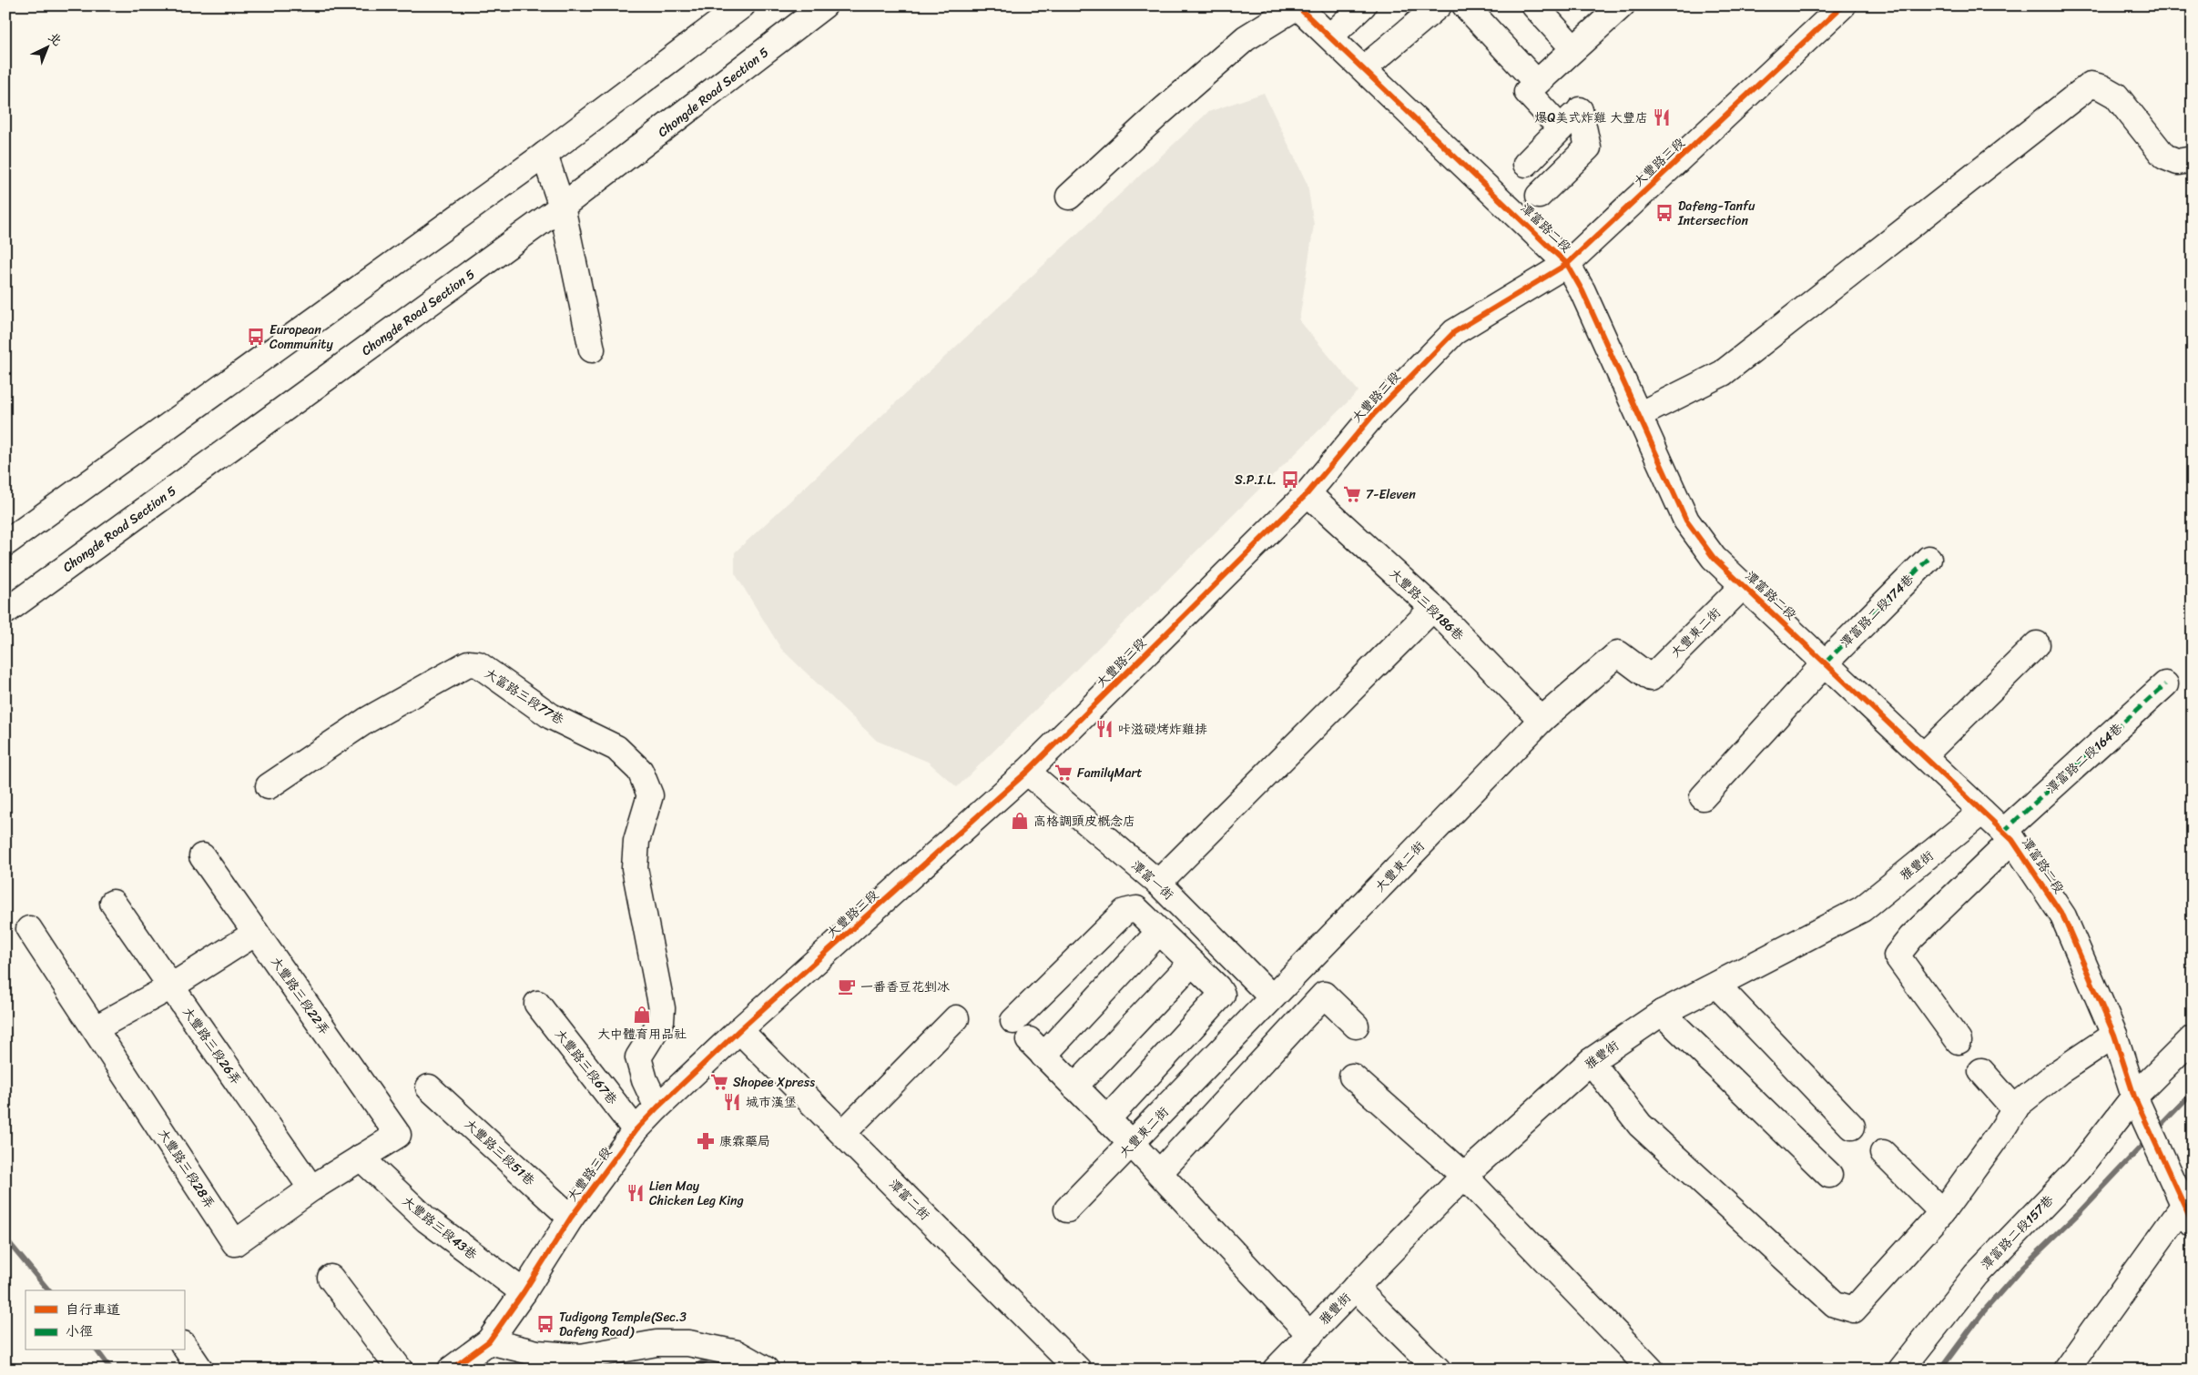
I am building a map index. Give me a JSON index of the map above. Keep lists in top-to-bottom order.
{
  "streets": {
    "street": [
      "Chongde Road Section 5",
      "大豐路三段",
      "潭富路二段",
      "大豐路三段186巷",
      "潭富路二段174巷",
      "大豐東二街",
      "大富路三段77巷",
      "潭富路二段164巷",
      "雅豐街",
      "潭富一街",
      "大豐路三段22弄",
      "大豐路三段26弄",
      "大豐路三段67巷",
      "大豐路三段51巷",
      "大豐路三段28弄",
      "潭富二街",
      "大豐路三段43巷",
      "潭富路二段157巷"
    ]
  },
  "crossings": [
    ["大豐路三段", "潭富路二段"],
    ["大豐路三段", "大豐路三段186巷"],
    ["大豐路三段", "大富路三段77巷"],
    ["大豐路三段", "潭富一街"],
    ["大豐路三段", "大豐路三段67巷"],
    ["大豐路三段", "大豐路三段51巷"],
    ["大豐路三段", "潭富二街"],
    ["大豐路三段", "大豐路三段43巷"],
    ["潭富路二段", "潭富路二段174巷"],
    ["潭富路二段", "大豐東二街"],
    ["潭富路二段", "潭富路二段164巷"],
    ["潭富路二段", "雅豐街"],
    ["潭富路二段", "潭富路二段157巷"],
    ["大豐路三段186巷", "大豐東二街"],
    ["大豐東二街", "潭富一街"],
    ["大豐路三段22弄", "大豐路三段28弄"],
    ["大豐路三段26弄", "大豐路三段28弄"],
    ["大豐路三段28弄", "大豐路三段43巷"]
  ],
  "places": {
    "restaurant": [
      "爆Q美式炸雞 大豐店",
      "咔滋碳烤炸雞排",
      "城市漢堡",
      "Lien May Chicken Leg King"
    ],
    "bus stop": [
      "Dafeng-Tanfu Intersection",
      "European Community",
      "S.P.I.L.",
      "Tudigong Temple(Sec.3 Dafeng Road)"
    ],
    "supermarket": ["7-Eleven", "FamilyMart", "Shopee Xpress"],
    "shop": ["高格調頭皮概念店", "大中體育用品社"],
    "cafe": ["一番香豆花剉冰"],
    "pharmacy": ["康霖藥局"]
  },
  "legend": ["自行車道", "小徑"],
  "north": "top right"
}
